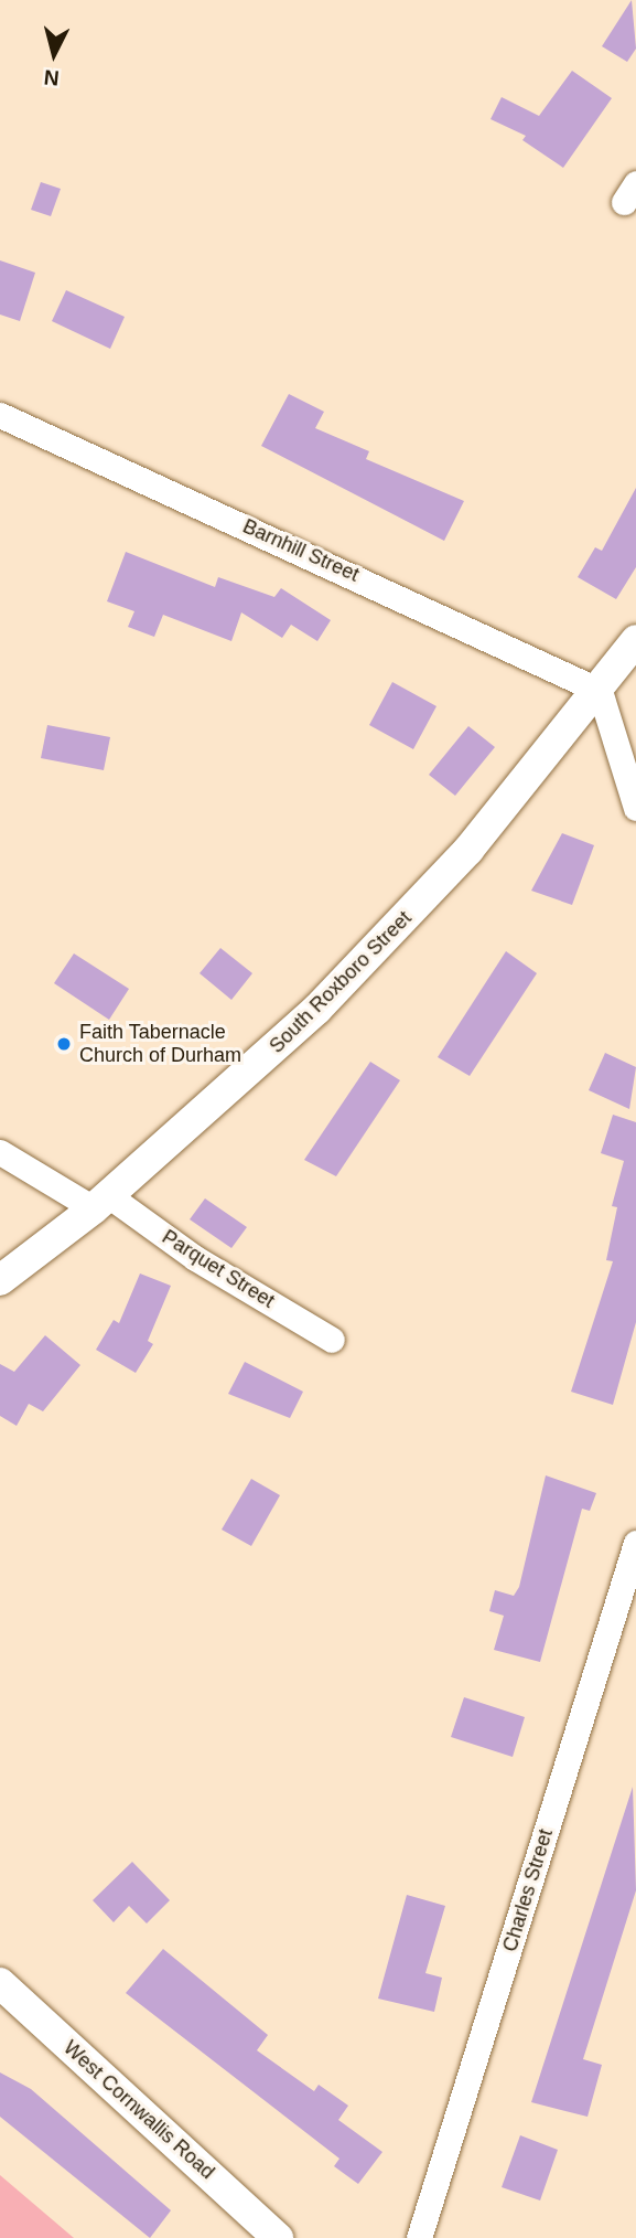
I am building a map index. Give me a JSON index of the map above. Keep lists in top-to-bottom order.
{
  "streets": {
    "street": [
      "Barnhill Street",
      "South Roxboro Street",
      "Parquet Street",
      "Charles Street",
      "West Cornwallis Road"
    ]
  },
  "crossings": [
    ["Barnhill Street", "South Roxboro Street"],
    ["South Roxboro Street", "Parquet Street"]
  ],
  "places": ["Faith Tabernacle Church of Durham"],
  "north": "bottom"
}
